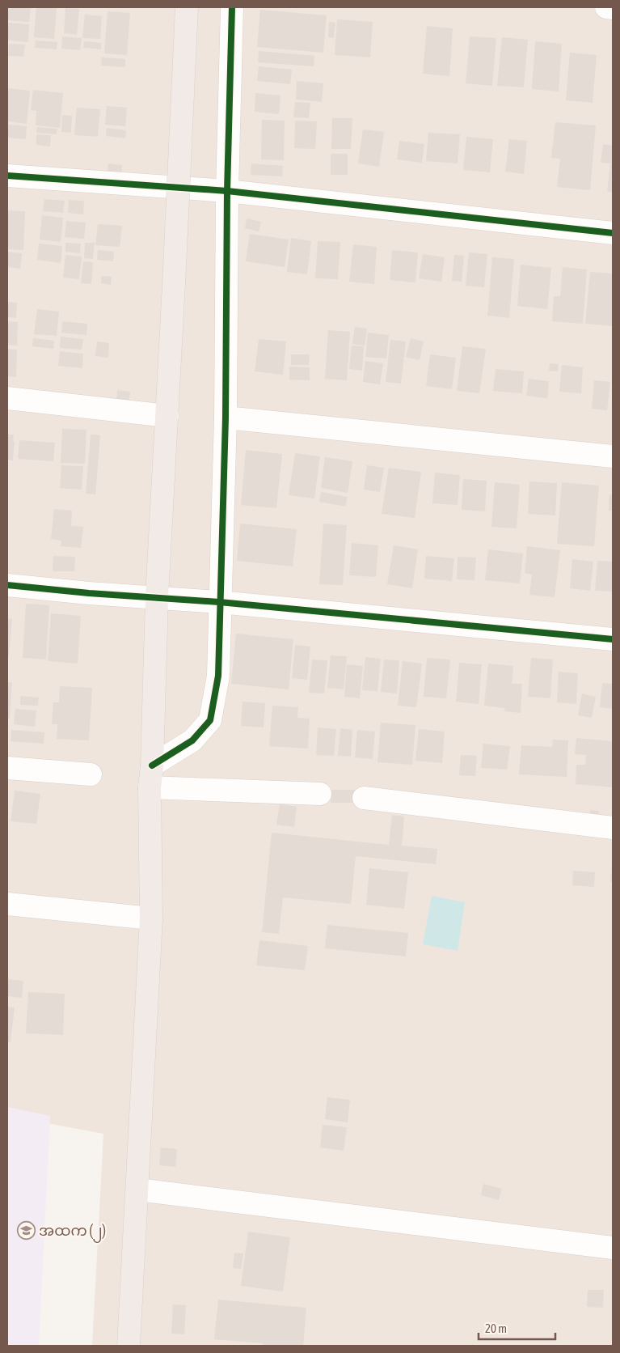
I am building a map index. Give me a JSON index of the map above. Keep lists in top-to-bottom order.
{
  "places": {
    "school or university": ["အထက (၂)"]
  },
  "scale_bar": "20 m"
}
